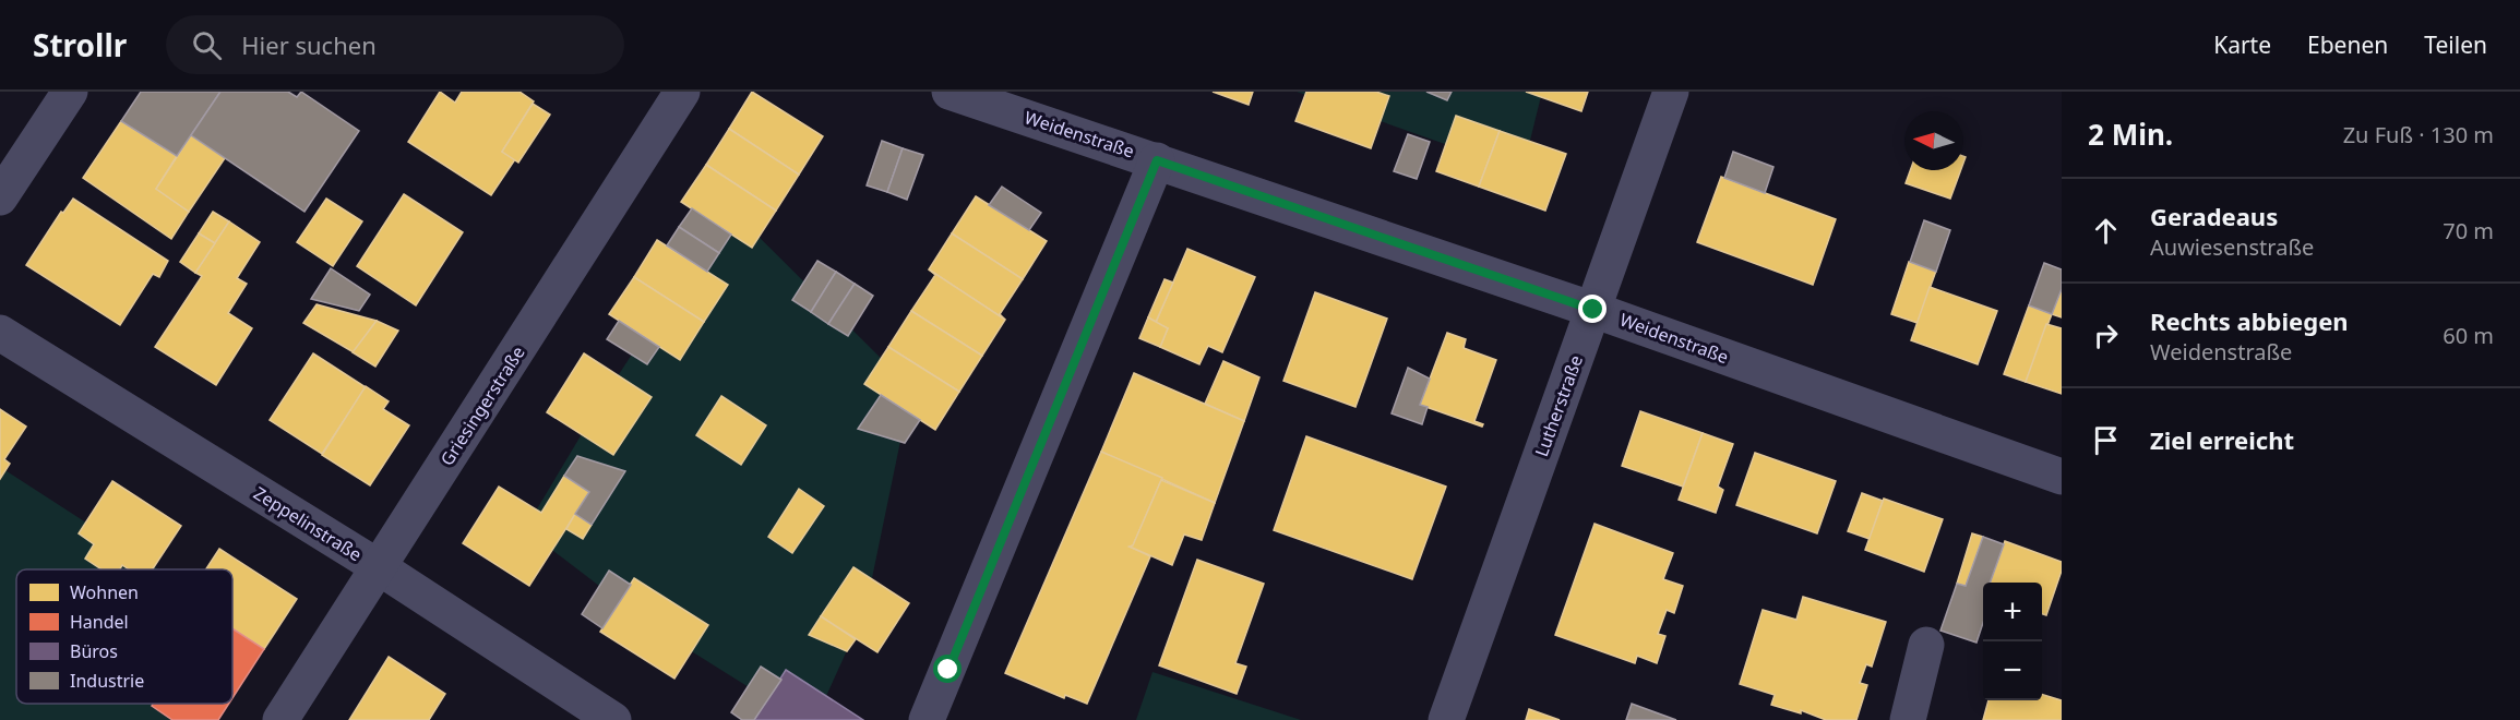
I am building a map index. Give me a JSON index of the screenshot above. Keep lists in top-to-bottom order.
{
  "streets": {
    "street": [
      "Weidenstraße",
      "Griesingerstraße",
      "Lutherstraße",
      "Zeppelinstraße"
    ]
  },
  "crossings": [
    ["Weidenstraße", "Lutherstraße"],
    ["Griesingerstraße", "Zeppelinstraße"]
  ],
  "legend": [
    "Wohnen",
    "Handel",
    "Büros",
    "Industrie"
  ],
  "north": "left",
  "page": {
    "header": "Strollr",
    "search": "Hier suchen",
    "nav": ["Karte", "Ebenen", "Teilen"],
    "heading": ["2 Min.", "Zu Fuß · 130 m"],
    "list": [
      ["Geradeaus", "Auwiesenstraße", "70 m"],
      ["Rechts abbiegen", "Weidenstraße", "60 m"],
      "Ziel erreicht"
    ],
    "map_buttons": ["+", "−"]
  }
}
